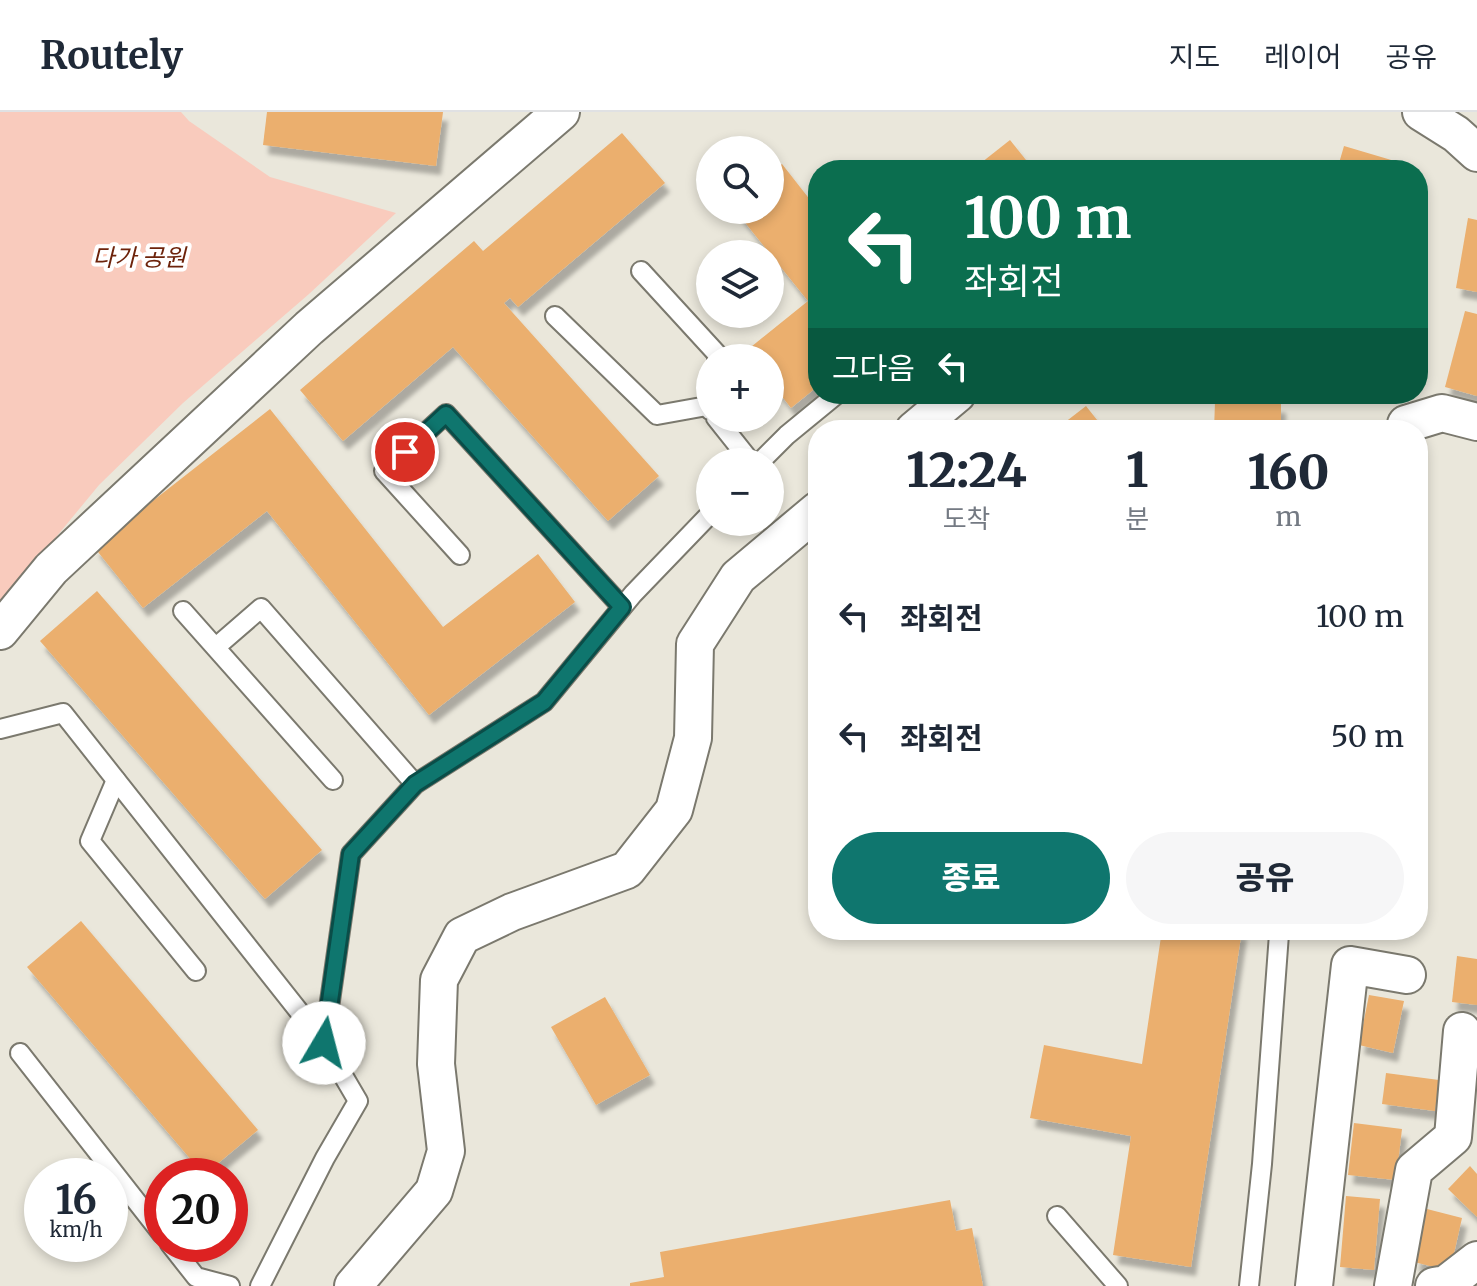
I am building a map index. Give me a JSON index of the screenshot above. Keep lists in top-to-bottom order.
{
  "parks": ["다가 공원"],
  "page": {
    "header": "Routely",
    "nav": ["지도", "레이어", "공유"],
    "map_buttons": ["+", "−"],
    "turn": ["100 m", "좌회전"],
    "then": "그다음",
    "eta": [
      "12:24",
      "도착",
      "1",
      "분",
      "160",
      "m"
    ],
    "list": [
      {
        "name": "좌회전",
        "value": "100 m"
      },
      {
        "name": "좌회전",
        "value": "50 m"
      }
    ],
    "buttons": ["종료", "공유"],
    "speed": "16 km/h",
    "limit": "20"
  }
}
